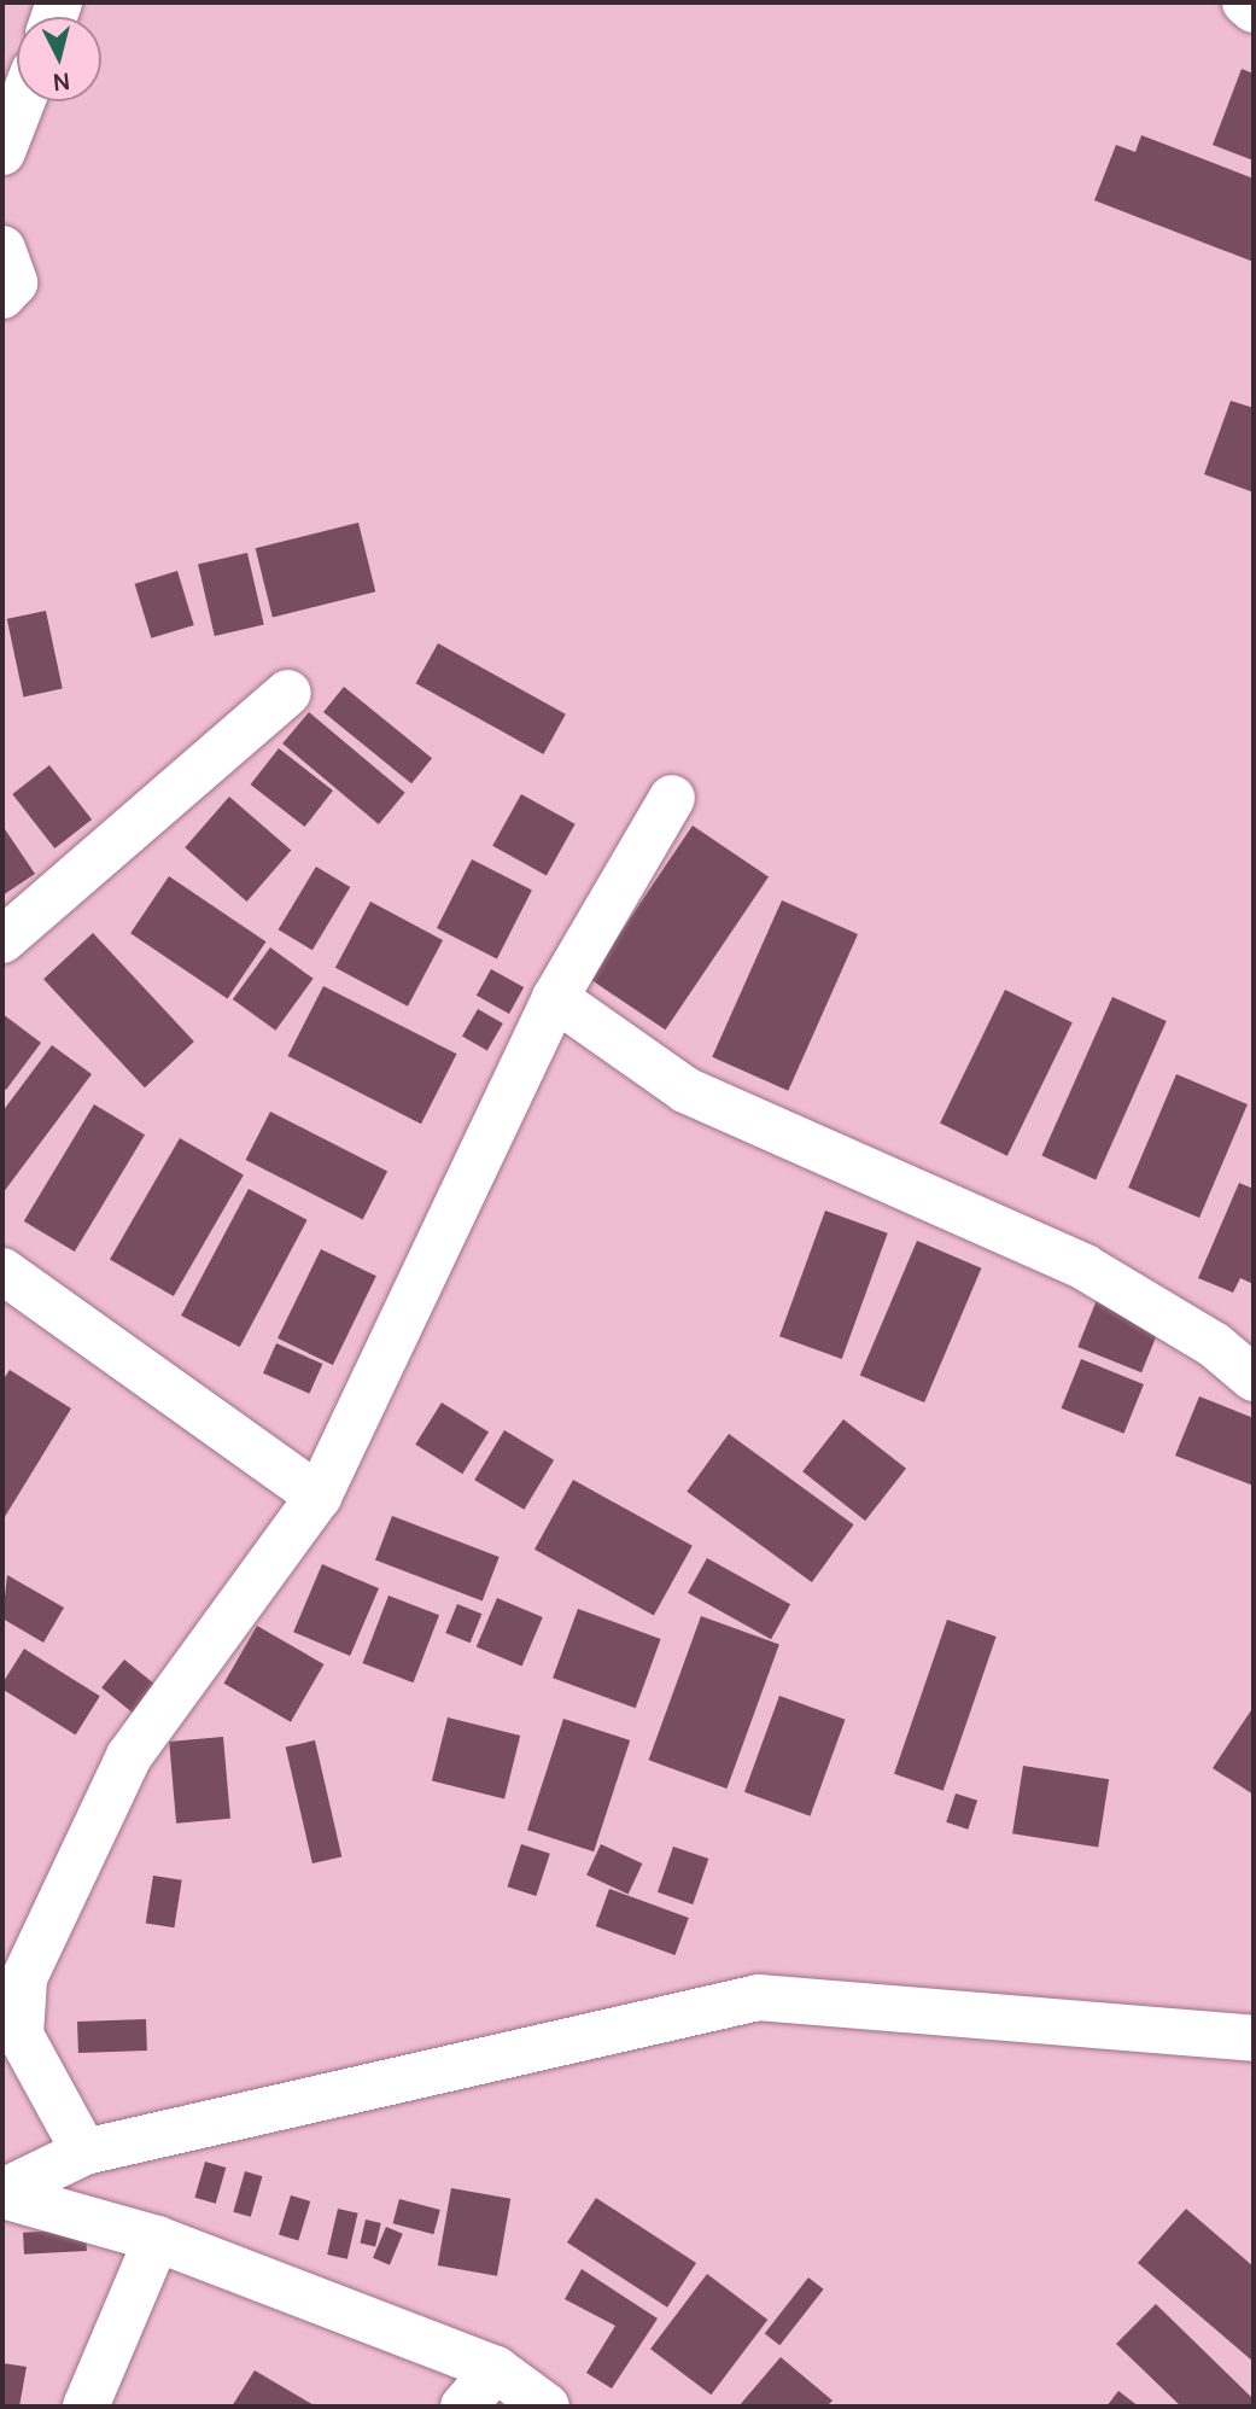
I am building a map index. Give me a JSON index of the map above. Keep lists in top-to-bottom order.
{
  "north": "bottom"
}
